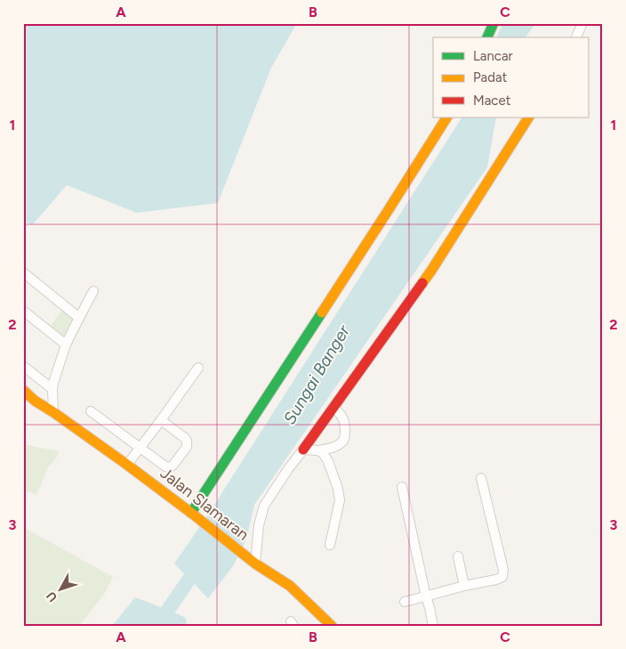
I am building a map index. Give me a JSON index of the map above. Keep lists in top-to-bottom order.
{
  "streets": {
    "street": ["Jalan Slamaran"]
  },
  "water": ["Sungai Banger"],
  "legend": ["Lancar", "Padat", "Macet"],
  "north": "bottom left",
  "grid": {
    "columns": ["A", "B", "C"],
    "rows": ["1", "2", "3"]
  }
}
